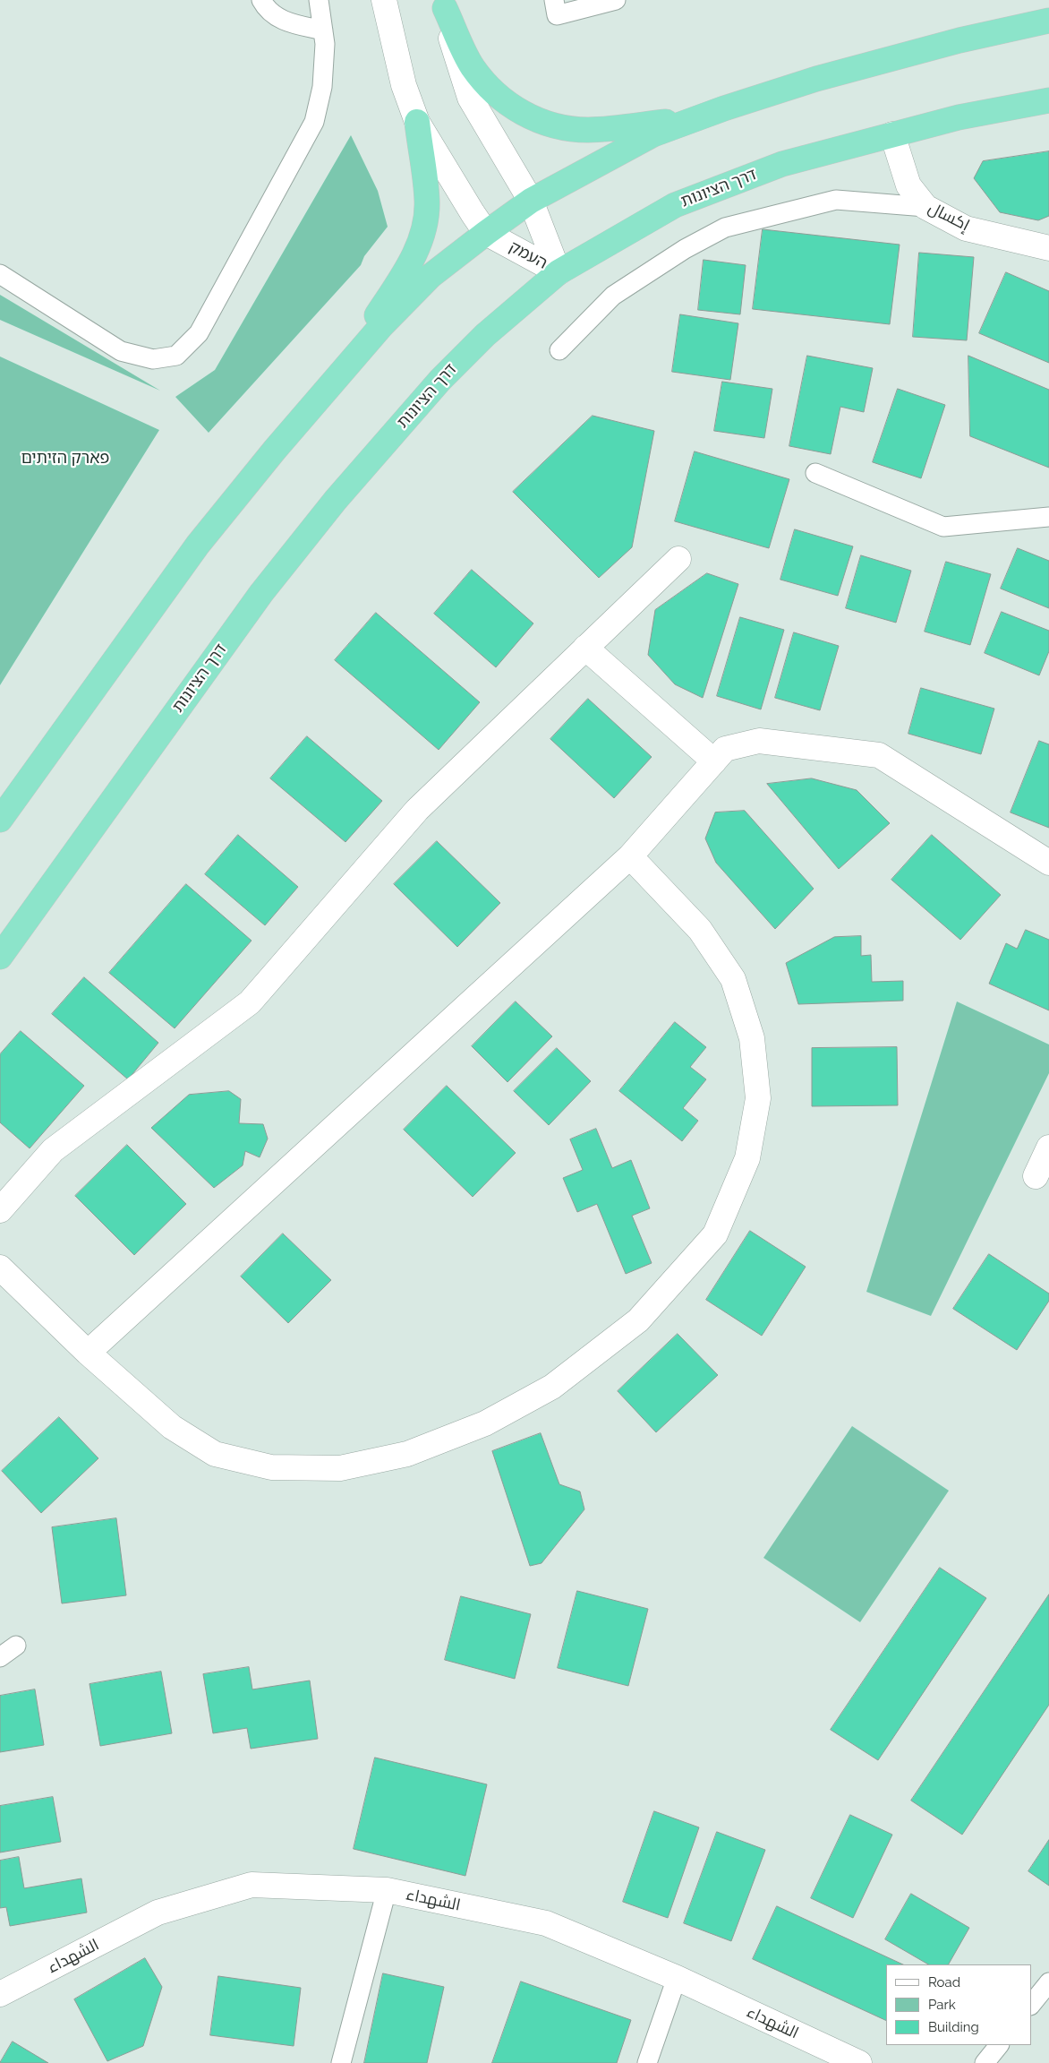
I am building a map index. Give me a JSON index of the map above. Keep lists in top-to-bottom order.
{
  "streets": {
    "highway": ["דרך הציונות"],
    "street": ["إكسال", "העמק", "الشهداء"]
  },
  "crossings": [
    ["דרך הציונות", "إكسال"],
    ["דרך הציונות", "העמק"]
  ],
  "parks": ["פארק הזיתים"],
  "legend": ["Road", "Park", "Building"]
}
